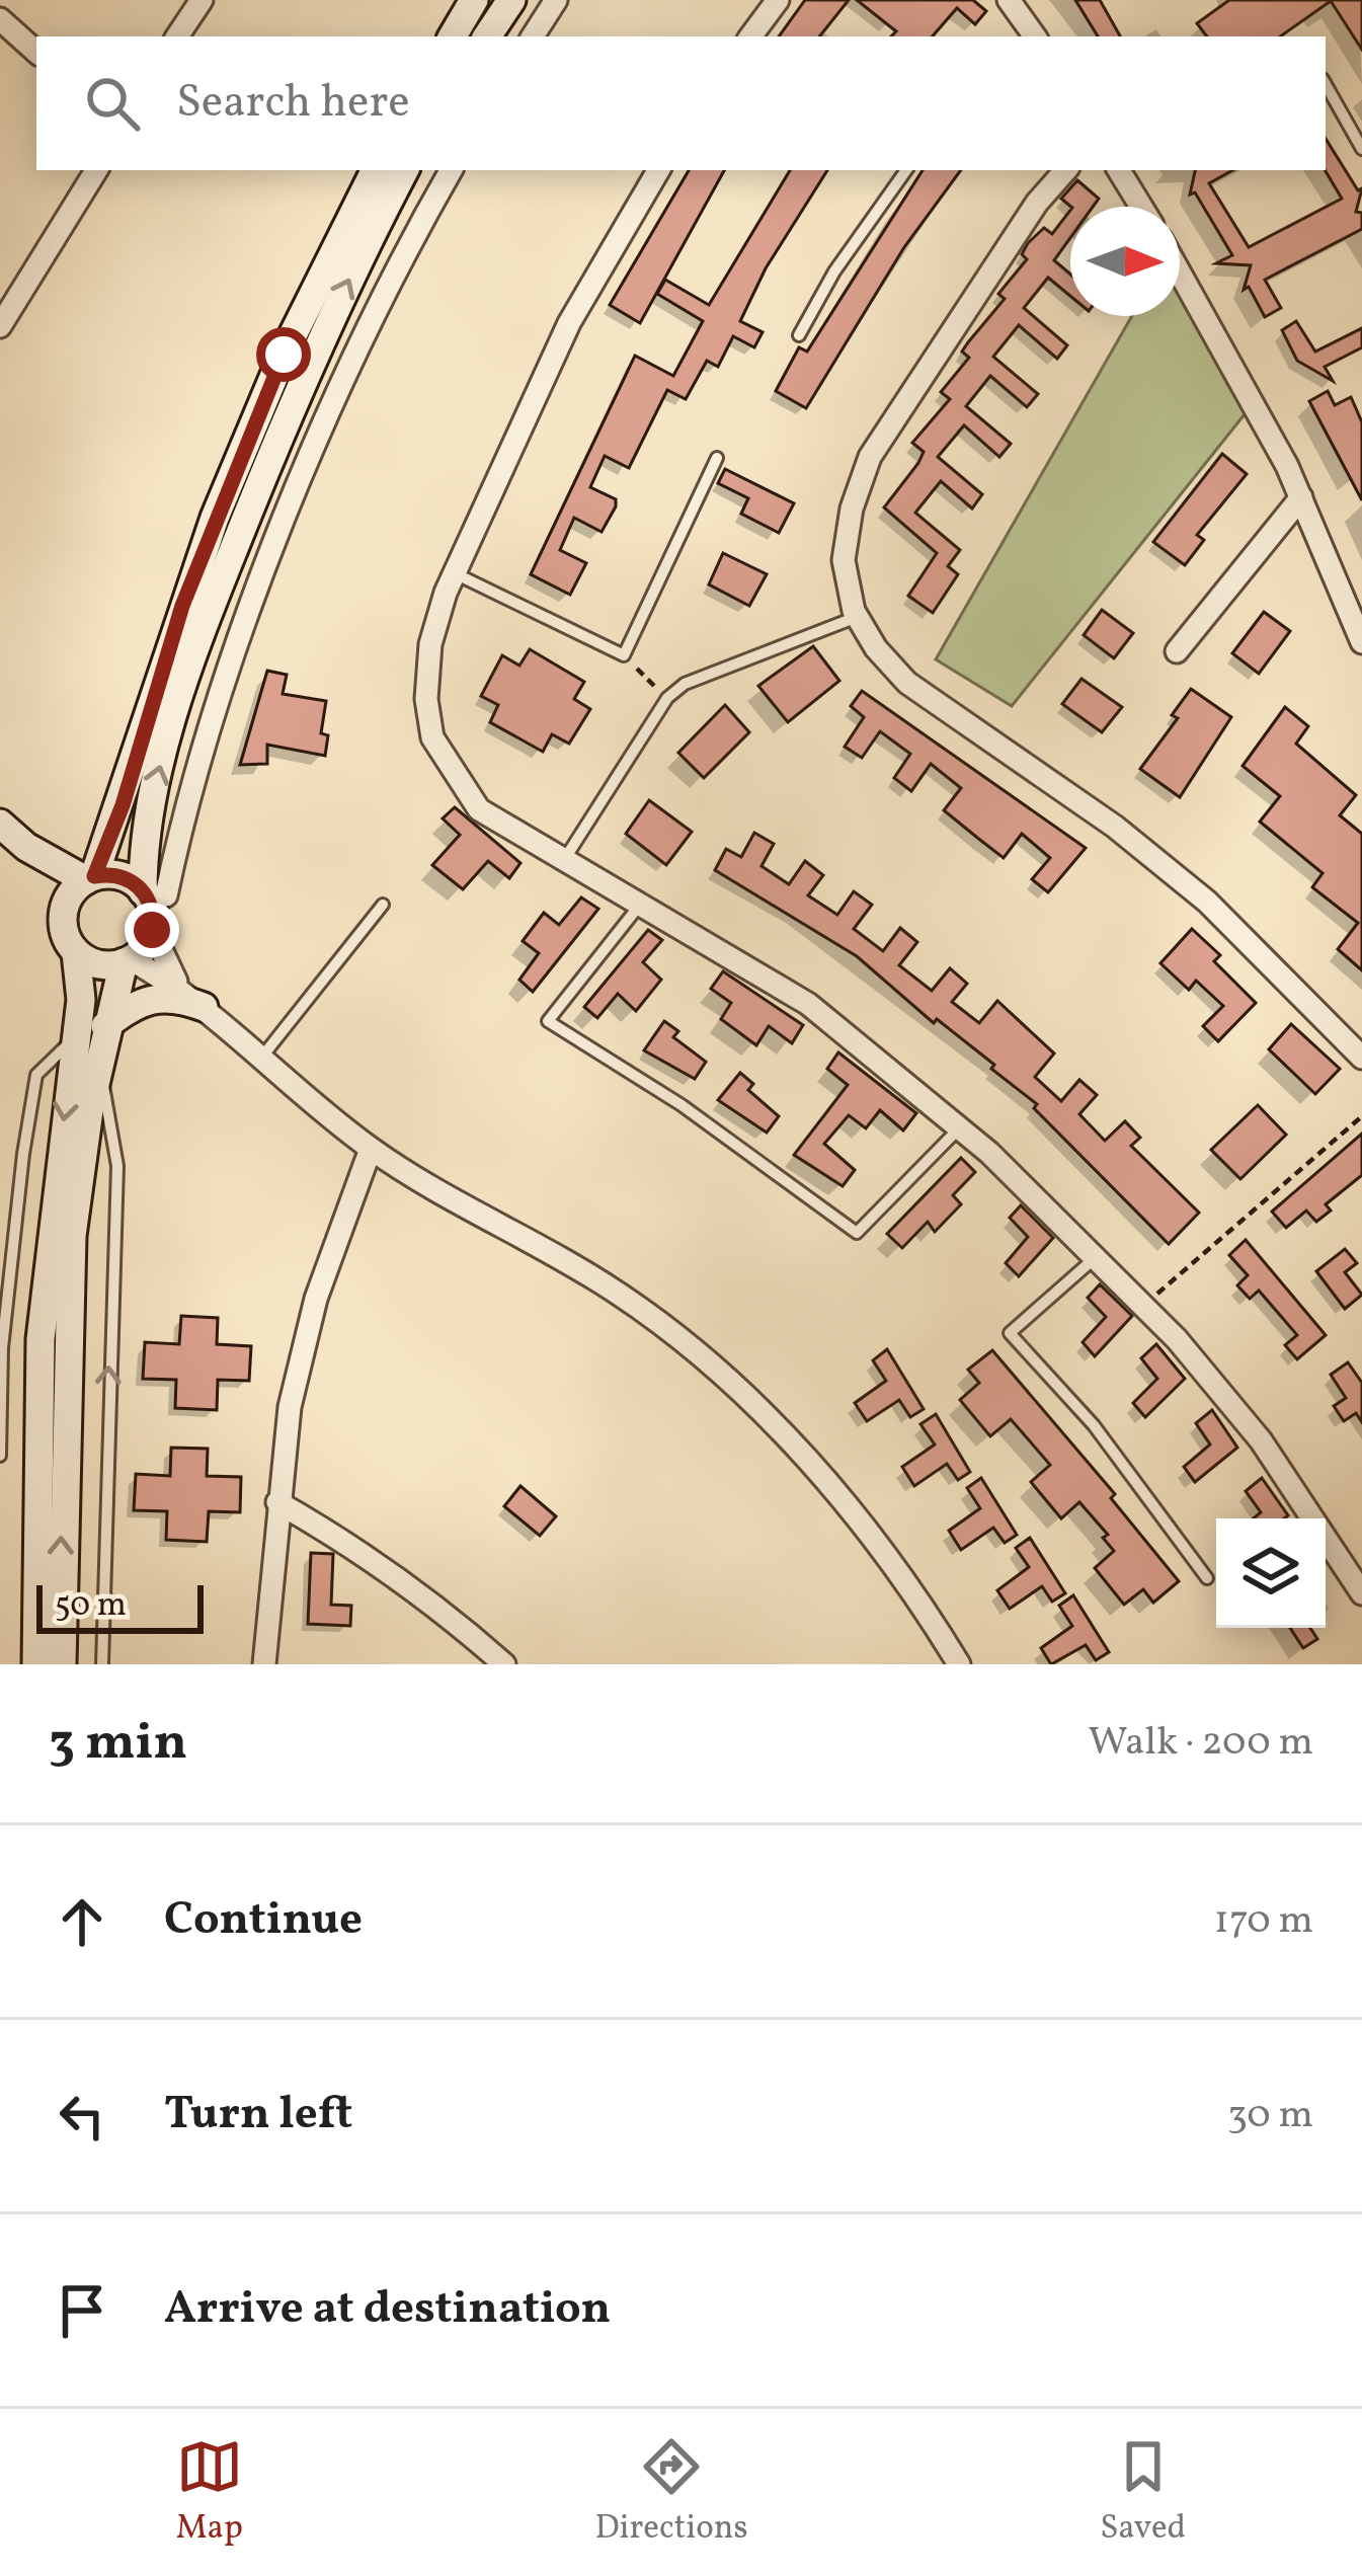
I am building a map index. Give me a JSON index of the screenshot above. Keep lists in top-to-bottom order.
{
  "scale_bar": "50 m",
  "north": "right",
  "page": {
    "search": "Search here",
    "scale": "50 m",
    "heading": ["3 min", "Walk · 200 m"],
    "list": [
      ["Continue", "170 m"],
      ["Turn left", "30 m"],
      "Arrive at destination"
    ],
    "nav": ["Map", "Directions", "Saved"]
  }
}
